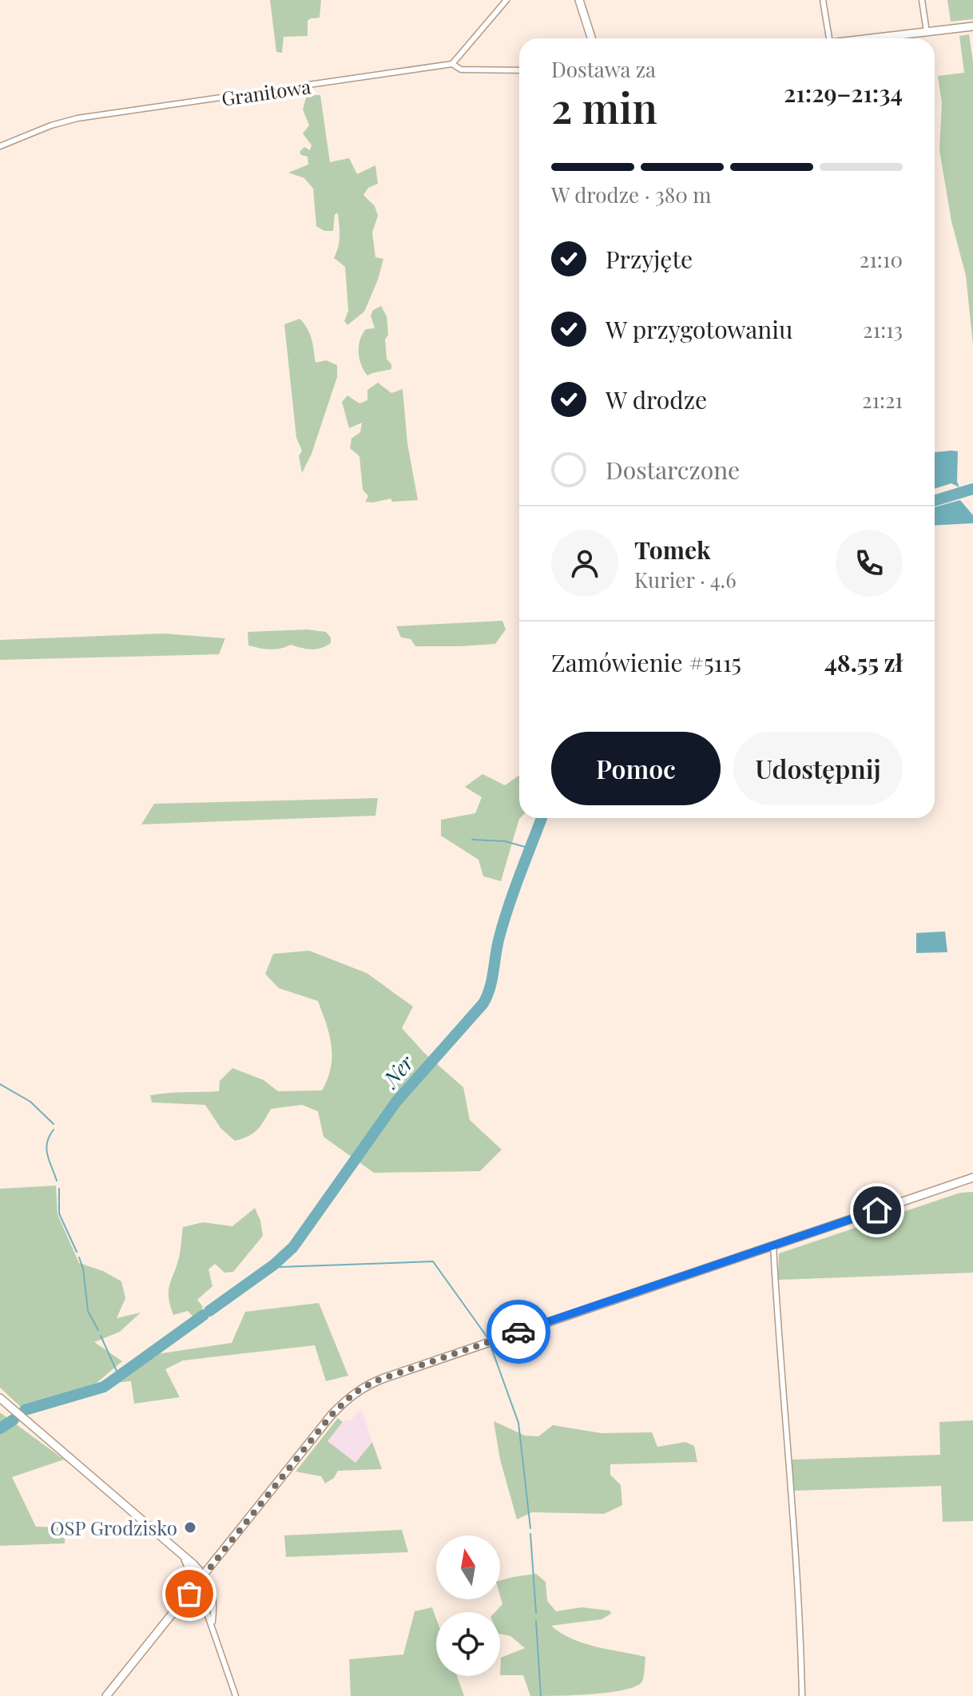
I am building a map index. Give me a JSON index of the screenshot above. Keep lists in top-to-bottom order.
{
  "streets": {
    "street": ["Granitowa"]
  },
  "water": ["Ner"],
  "places": ["OSP Grodzisko"],
  "north": "top",
  "page": {
    "heading": ["2 min", "Dostawa za", "21:29–21:34"],
    "panel": [
      "Tomek",
      "Kurier · 4.6",
      "Zamówienie #5115",
      "48.55 zł"
    ],
    "bar": "W drodze · 380 m",
    "list": [
      ["Przyjęte", "21:10"],
      ["W przygotowaniu", "21:13"],
      ["W drodze", "21:21"],
      "Dostarczone"
    ],
    "buttons": ["Pomoc", "Udostępnij"]
  }
}
